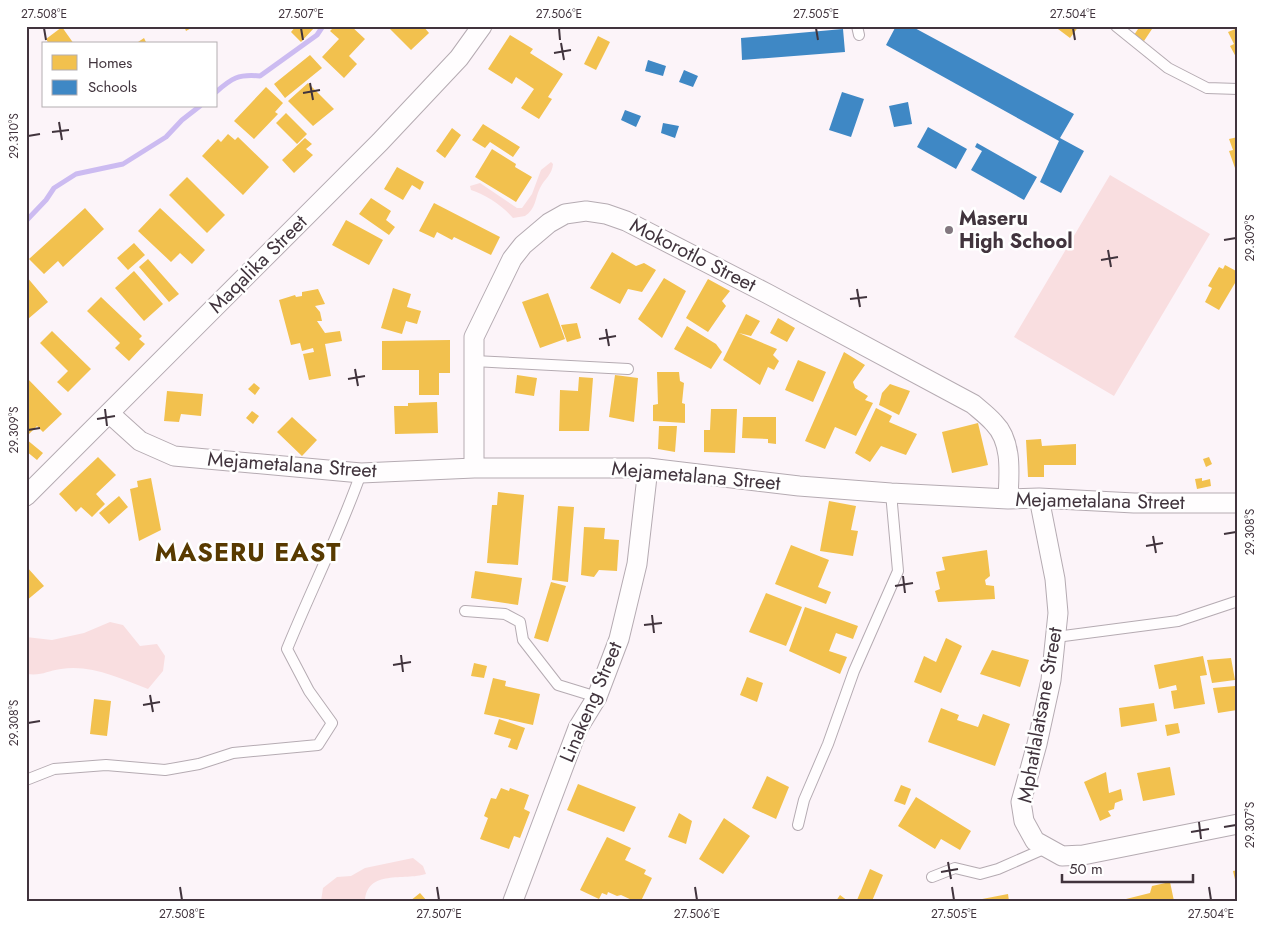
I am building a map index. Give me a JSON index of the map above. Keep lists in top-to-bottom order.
{
  "streets": {
    "street": [
      "Mokorotlo Street",
      "Maqalika Street",
      "Mejametalana Street",
      "Linakeng Street",
      "Mphatlalatsane Street"
    ]
  },
  "crossings": [
    ["Mokorotlo Street", "Mejametalana Street"],
    ["Maqalika Street", "Mejametalana Street"],
    ["Mejametalana Street", "Linakeng Street"],
    ["Mejametalana Street", "Mphatlalatsane Street"]
  ],
  "districts": ["MASERU EAST"],
  "places": ["Maseru High School"],
  "legend": ["Homes", "Schools"],
  "scale_bar": "50 m",
  "coordinates": [
    "27.508°E",
    "27.507°E",
    "27.506°E",
    "27.505°E",
    "27.504°E",
    "29.310°S",
    "29.309°S",
    "29.308°S",
    "29.307°S"
  ]
}
